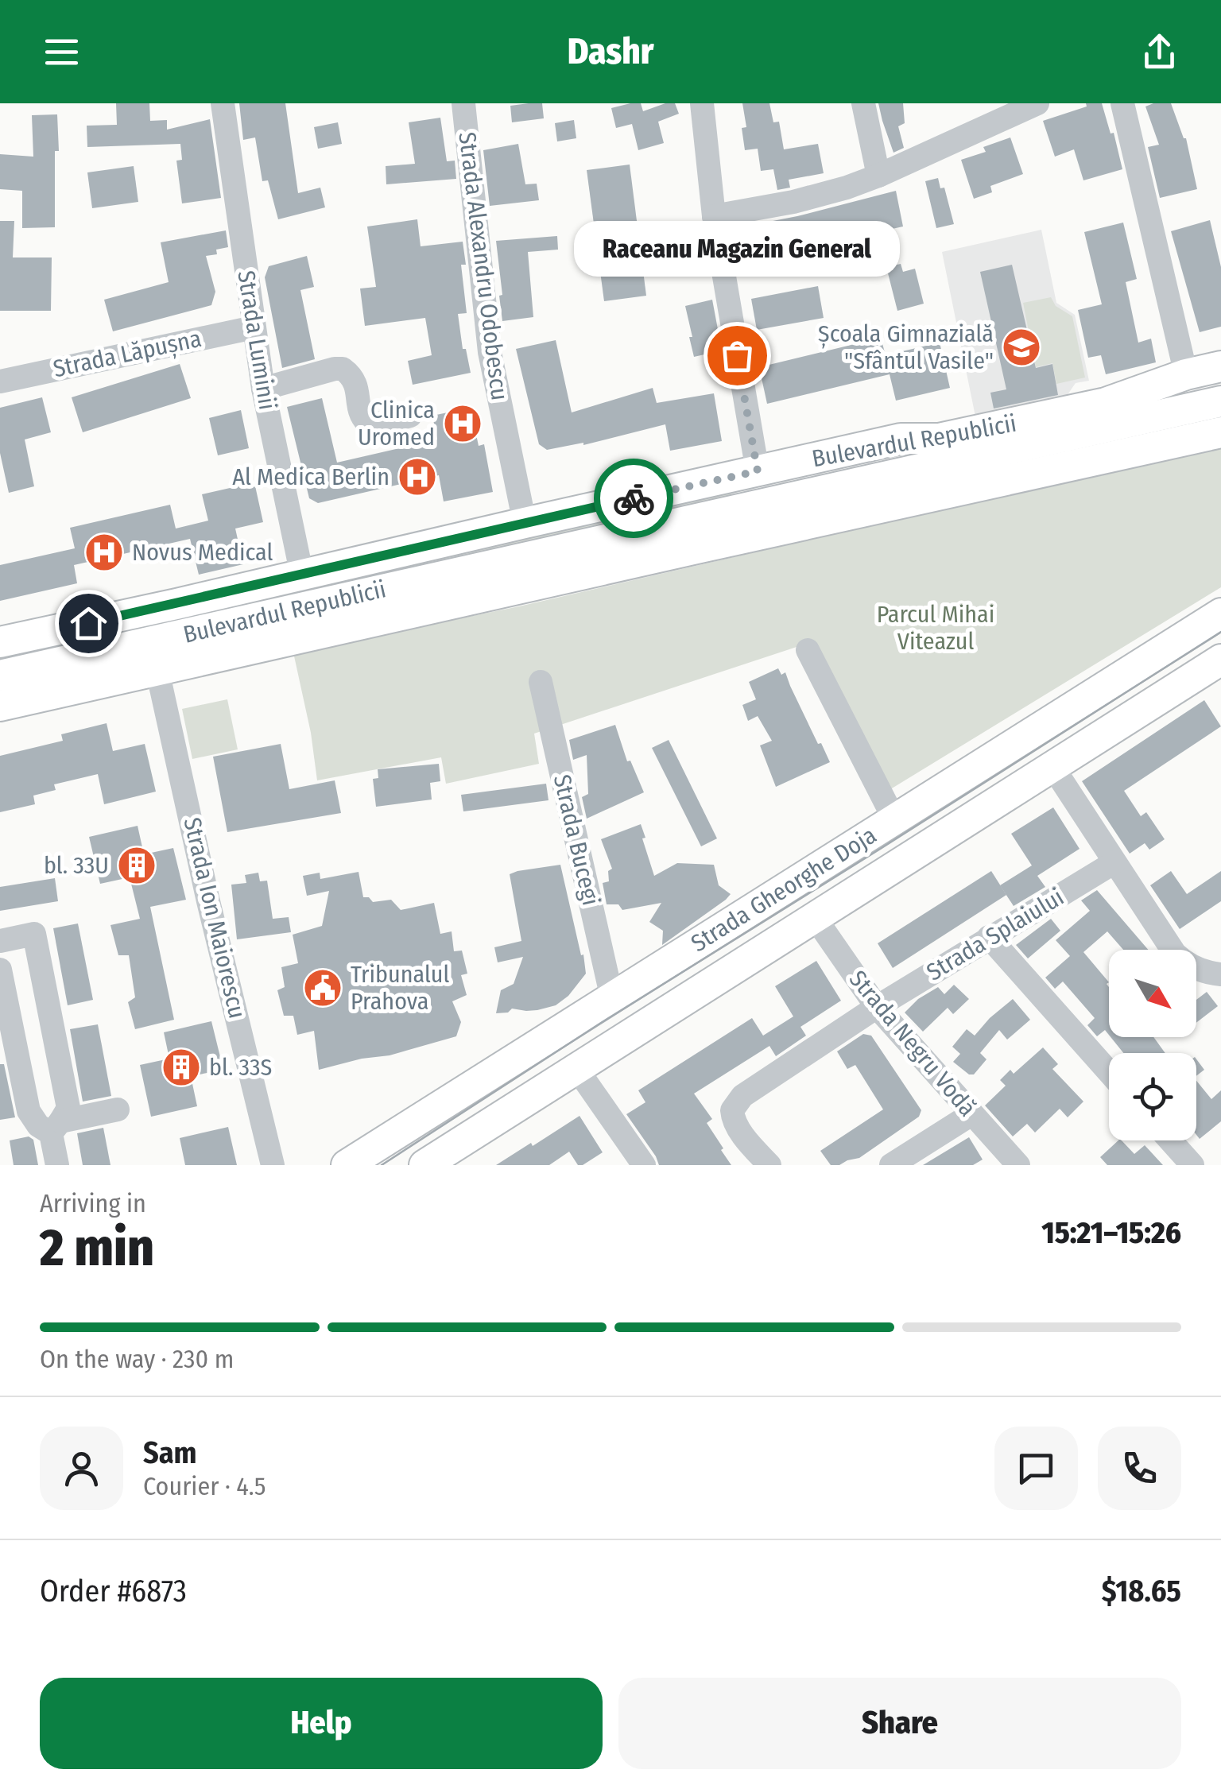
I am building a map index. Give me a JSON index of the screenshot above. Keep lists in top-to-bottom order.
{
  "streets": {
    "main road": ["Bulevardul Republicii", "Strada Gheorghe Doja"],
    "street": [
      "Strada Alexandru Odobescu",
      "Strada Luminii",
      "Strada Lăpușna",
      "Strada Bucegi",
      "Strada Ion Maiorescu",
      "Strada Splaiului",
      "Strada Negru Vodă"
    ]
  },
  "crossings": [
    ["Strada Alexandru Odobescu", "Bulevardul Republicii"],
    ["Strada Luminii", "Strada Lăpușna"],
    ["Strada Luminii", "Bulevardul Republicii"],
    ["Bulevardul Republicii", "Strada Ion Maiorescu"],
    ["Strada Bucegi", "Strada Gheorghe Doja"],
    ["Strada Gheorghe Doja", "Strada Negru Vodă"],
    ["Strada Splaiului", "Strada Negru Vodă"]
  ],
  "parks": ["Parcul Mihai Viteazul"],
  "places": {
    "school or university": ["Școala Gimnazială \"Sfântul Vasile\""],
    "other": ["Raceanu Magazin General"],
    "hospital": ["Clinica Uromed", "Al Medica Berlin", "Novus Medical"],
    "building": ["bl. 33U", "bl. 33S"],
    "public building": ["Tribunalul Prahova"]
  },
  "north": "bottom right",
  "page": {
    "header": "Dashr",
    "bubble": "Raceanu Magazin General",
    "heading": ["2 min", "Arriving in", "15:21–15:26"],
    "panel": [
      "Sam",
      "Courier · 4.5",
      "Order #6873",
      "$18.65"
    ],
    "bar": "On the way · 230 m",
    "buttons": ["Help", "Share"]
  }
}
